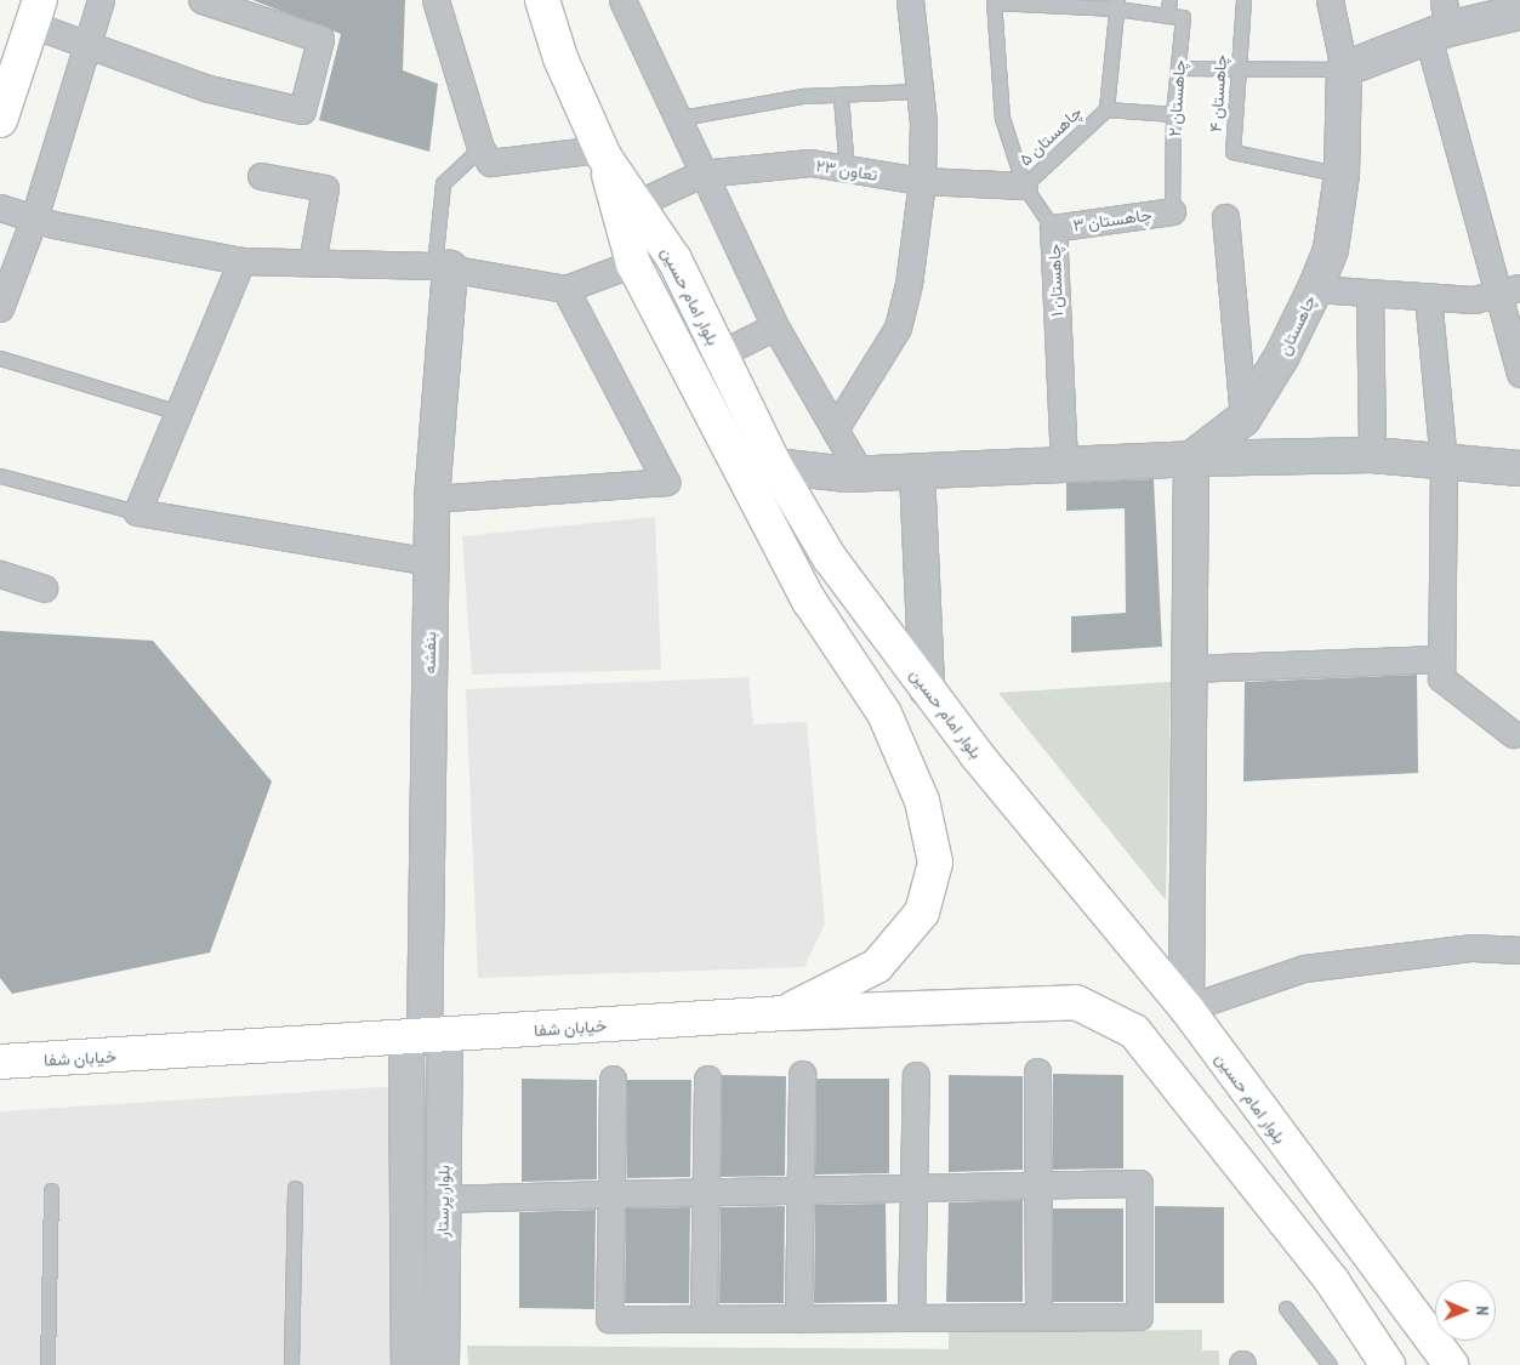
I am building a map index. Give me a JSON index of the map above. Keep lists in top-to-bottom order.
{
  "streets": {
    "main road": ["بلوار امام حسین", "خیابان شفا"],
    "street": [
      "تعاون ۲۳",
      "چاهستان ۳",
      "چاهستان ۱",
      "چاهستان",
      "بنفشه",
      "بلوار پرستار"
    ],
    "lane": ["چاهستان ۴", "چاهستان ۲", "چاهستان ۵"]
  },
  "crossings": [
    ["چاهستان ۴", "چاهستان"],
    ["چاهستان ۲", "چاهستان ۵"],
    ["چاهستان ۲", "چاهستان ۳"],
    ["چاهستان ۵", "تعاون ۲۳"],
    ["چاهستان ۵", "چاهستان ۱"],
    ["تعاون ۲۳", "چاهستان ۱"],
    ["تعاون ۲۳", "بلوار امام حسین"],
    ["چاهستان ۳", "چاهستان ۱"],
    ["بنفشه", "خیابان شفا"],
    ["بنفشه", "بلوار پرستار"],
    ["خیابان شفا", "بلوار پرستار"]
  ],
  "north": "right"
}
